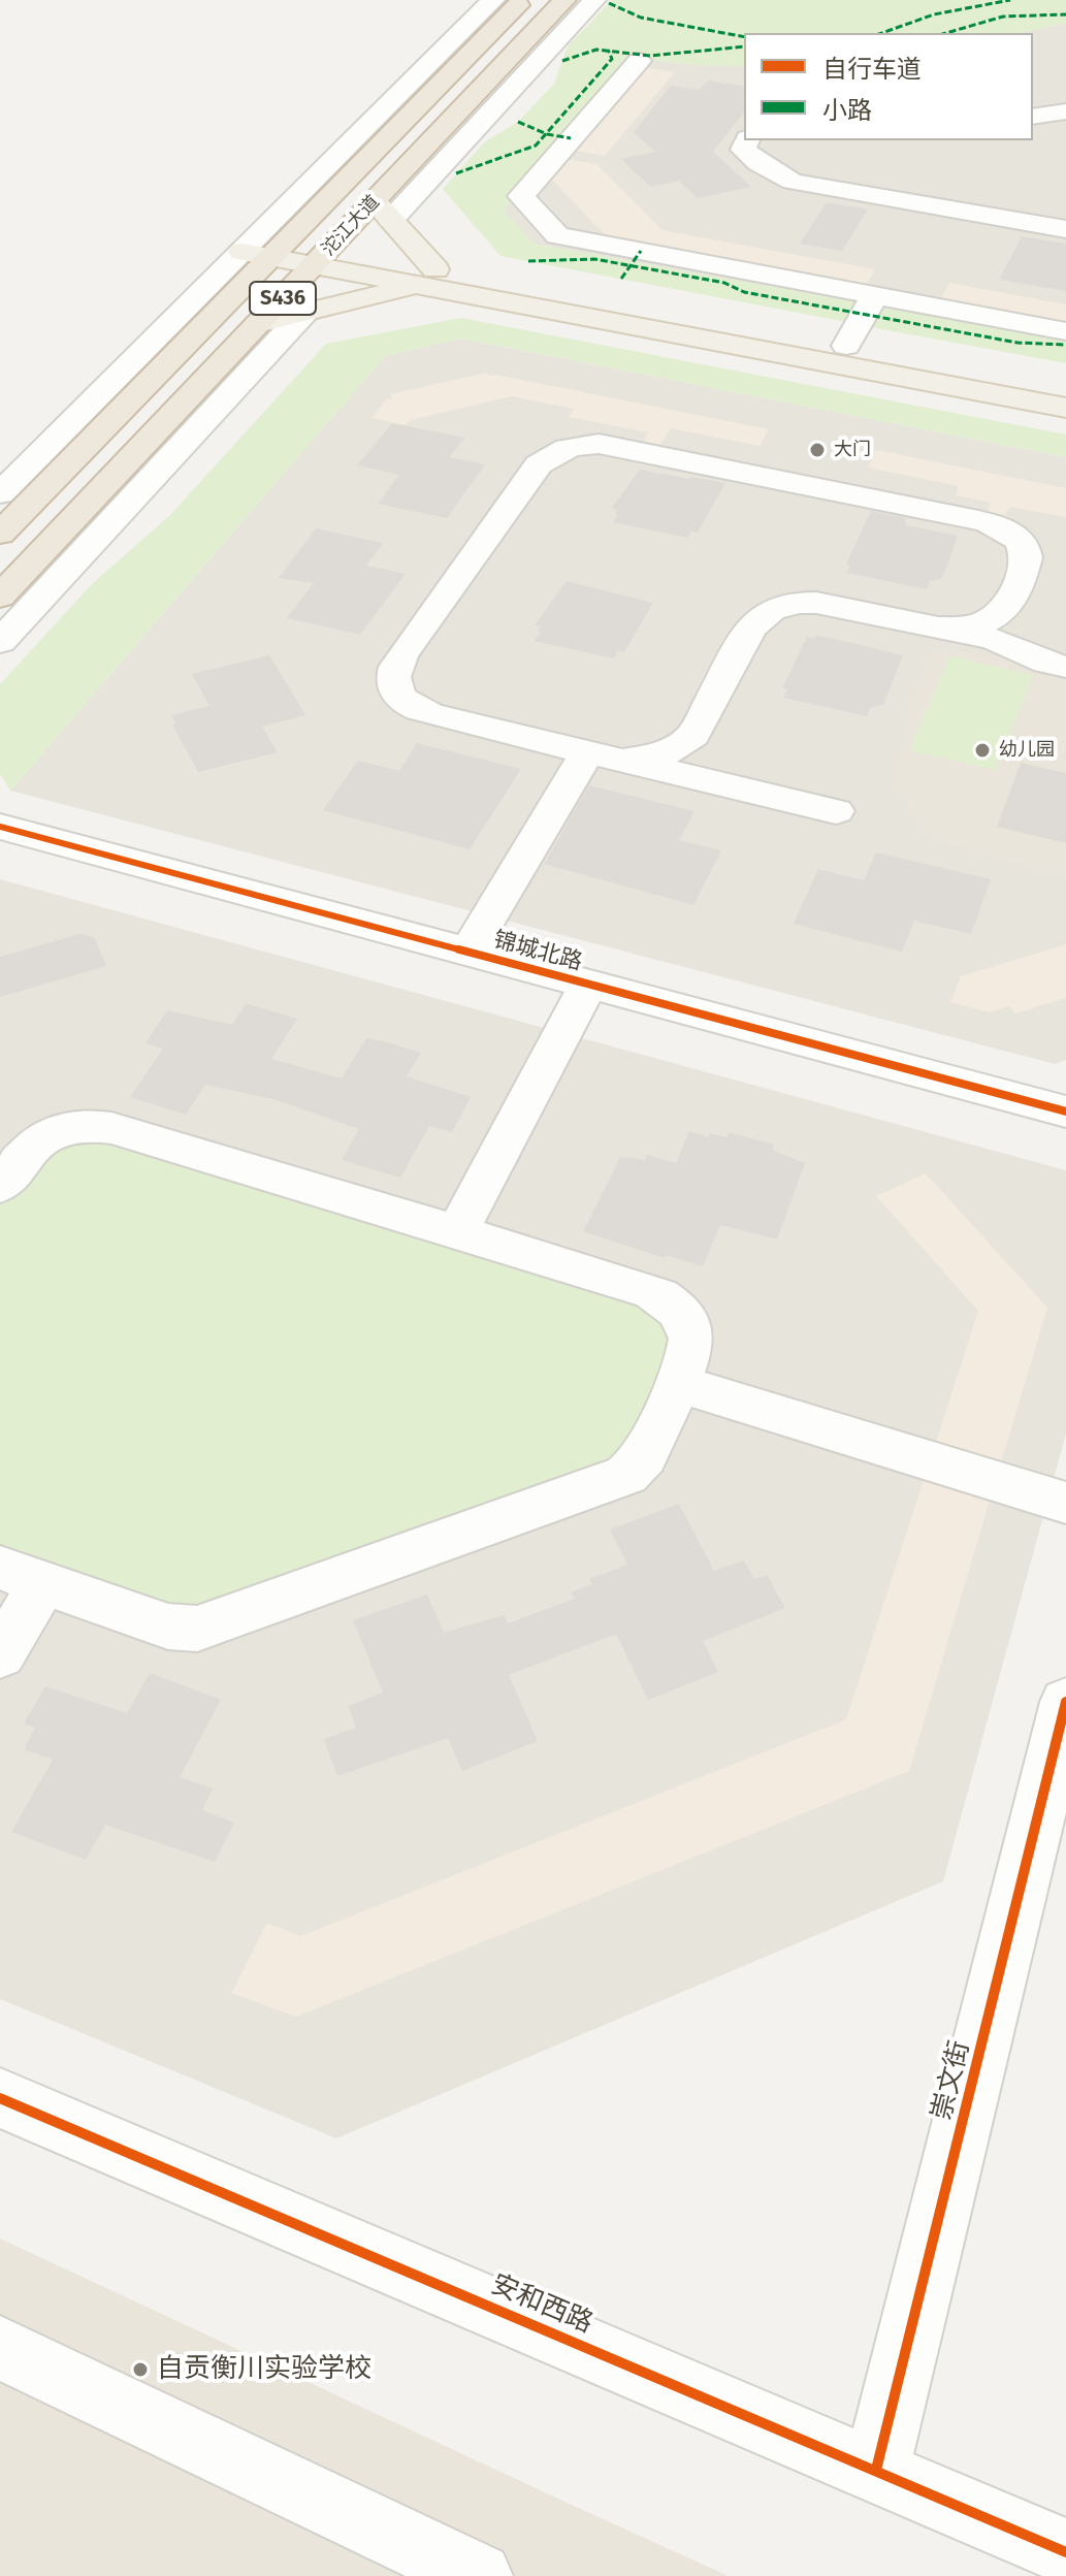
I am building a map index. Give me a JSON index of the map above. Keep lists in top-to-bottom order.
{
  "streets": {
    "highway": ["沱江大道", "S436"],
    "street": ["锦城北路", "崇文街", "安和西路"]
  },
  "crossings": [
    ["崇文街", "安和西路"]
  ],
  "places": ["大门", "幼儿园", "自贡衡川实验学校"],
  "legend": ["自行车道", "小路"]
}
